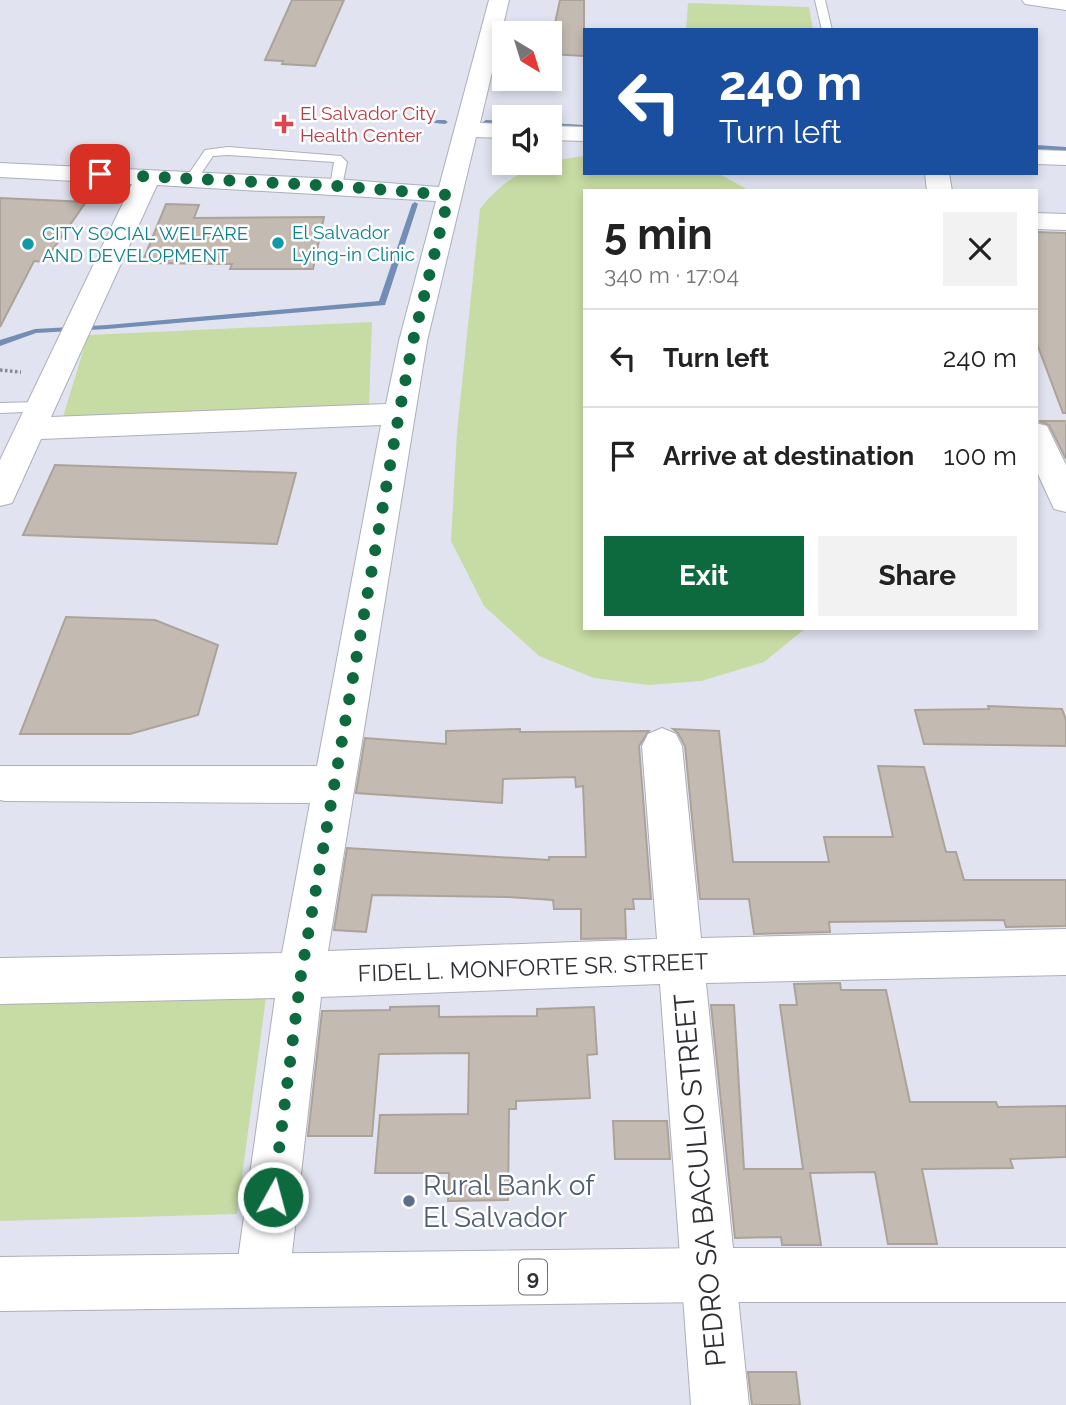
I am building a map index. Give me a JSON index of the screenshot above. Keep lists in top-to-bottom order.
{
  "streets": {
    "main road": ["FIDEL L. MONFORTE SR. STREET", "PEDRO SA BACULIO STREET", "9"]
  },
  "crossings": [
    ["FIDEL L. MONFORTE SR. STREET", "PEDRO SA BACULIO STREET"],
    ["PEDRO SA BACULIO STREET", "9"]
  ],
  "places": {
    "health": ["El Salvador City Health Center"],
    "other": ["El Salvador Lying-in Clinic", "CITY SOCIAL WELFARE AND DEVELOPMENT", "Rural Bank of El Salvador"]
  },
  "north": "bottom right",
  "page": {
    "turn": ["240 m", "Turn left"],
    "heading": ["5 min", "340 m · 17:04"],
    "list": [
      {
        "name": "Turn left",
        "value": "240 m"
      },
      {
        "name": "Arrive at destination",
        "value": "100 m"
      }
    ],
    "buttons": ["Exit", "Share"]
  }
}
